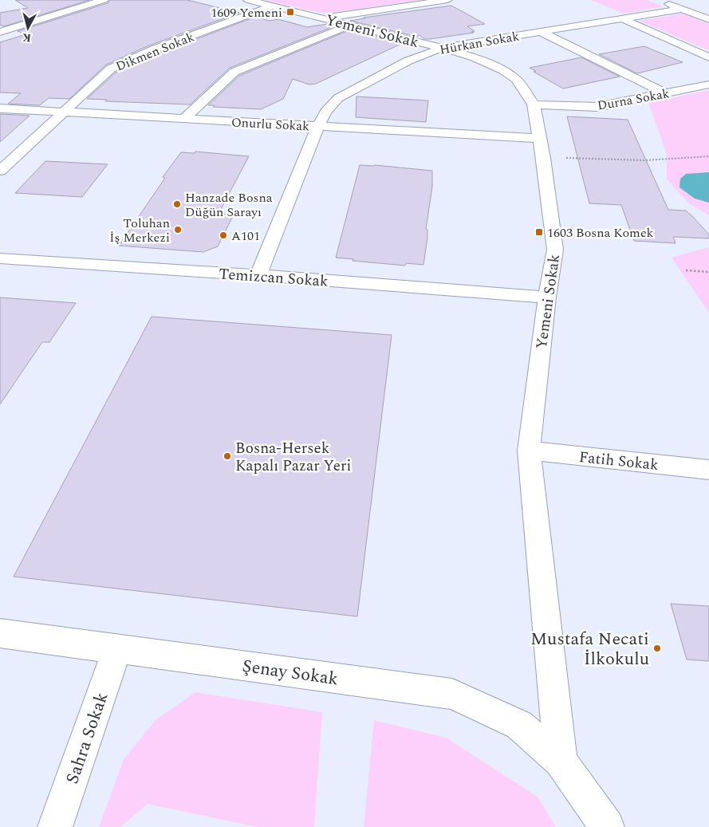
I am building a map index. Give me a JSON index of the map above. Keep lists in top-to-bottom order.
{
  "streets": {
    "street": [
      "Yemeni Sokak",
      "Hürkan Sokak",
      "Dikmen Sokak",
      "Durna Sokak",
      "Onurlu Sokak",
      "Temizcan Sokak",
      "Fatih Sokak",
      "Şenay Sokak",
      "Sahra Sokak"
    ]
  },
  "crossings": [
    ["Yemeni Sokak", "Hürkan Sokak"],
    ["Yemeni Sokak", "Dikmen Sokak"],
    ["Yemeni Sokak", "Durna Sokak"],
    ["Yemeni Sokak", "Onurlu Sokak"],
    ["Yemeni Sokak", "Temizcan Sokak"],
    ["Yemeni Sokak", "Fatih Sokak"],
    ["Yemeni Sokak", "Şenay Sokak"],
    ["Hürkan Sokak", "Onurlu Sokak"],
    ["Hürkan Sokak", "Temizcan Sokak"],
    ["Dikmen Sokak", "Onurlu Sokak"],
    ["Şenay Sokak", "Sahra Sokak"]
  ],
  "places": {
    "transit": ["1609 Yemeni", "1603 Bosna Komek"],
    "other": [
      "Hanzade Bosna Düğün Sarayı",
      "Toluhan İş Merkezi",
      "A101",
      "Bosna-Hersek Kapalı Pazar Yeri",
      "Mustafa Necati İlkokulu"
    ]
  },
  "north": "bottom"
}
